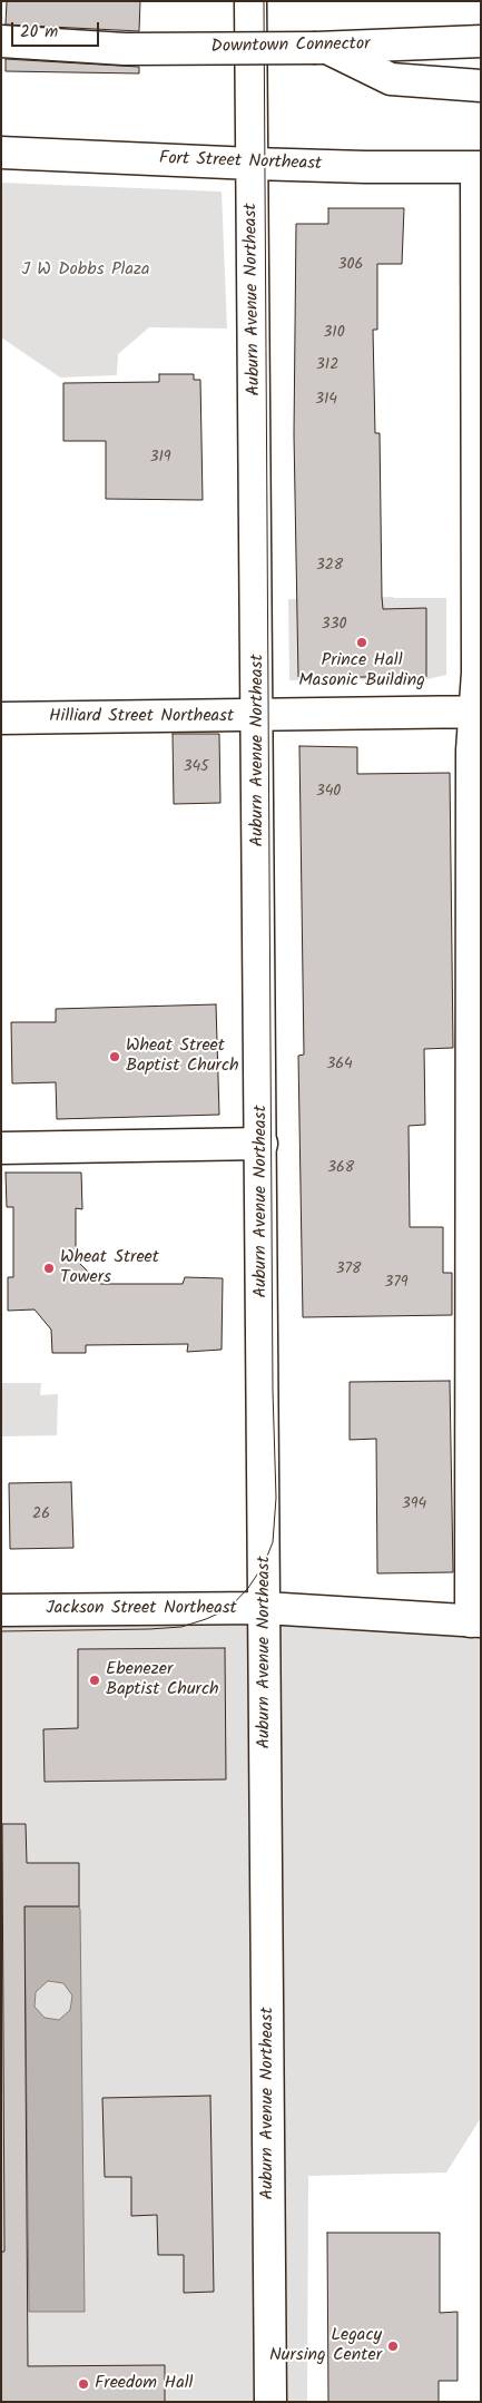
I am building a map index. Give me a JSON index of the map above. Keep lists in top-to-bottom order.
{
  "streets": {
    "main road": [
      "Downtown Connector",
      "Fort Street Northeast",
      "Auburn Avenue Northeast",
      "Hilliard Street Northeast",
      "Jackson Street Northeast"
    ]
  },
  "crossings": [
    ["Fort Street Northeast", "Auburn Avenue Northeast"],
    ["Auburn Avenue Northeast", "Hilliard Street Northeast"],
    ["Auburn Avenue Northeast", "Jackson Street Northeast"]
  ],
  "parks": ["J W Dobbs Plaza"],
  "places": [
    "Prince Hall Masonic Building",
    "Wheat Street Baptist Church",
    "Wheat Street Towers",
    "Ebenezer Baptist Church",
    "Legacy Nursing Center",
    "Freedom Hall"
  ],
  "house_numbers": [
    "306",
    "310",
    "312",
    "314",
    "319",
    "328",
    "330",
    "345",
    "340",
    "364",
    "368",
    "378",
    "379",
    "394",
    "26"
  ],
  "scale_bar": "20 m"
}
